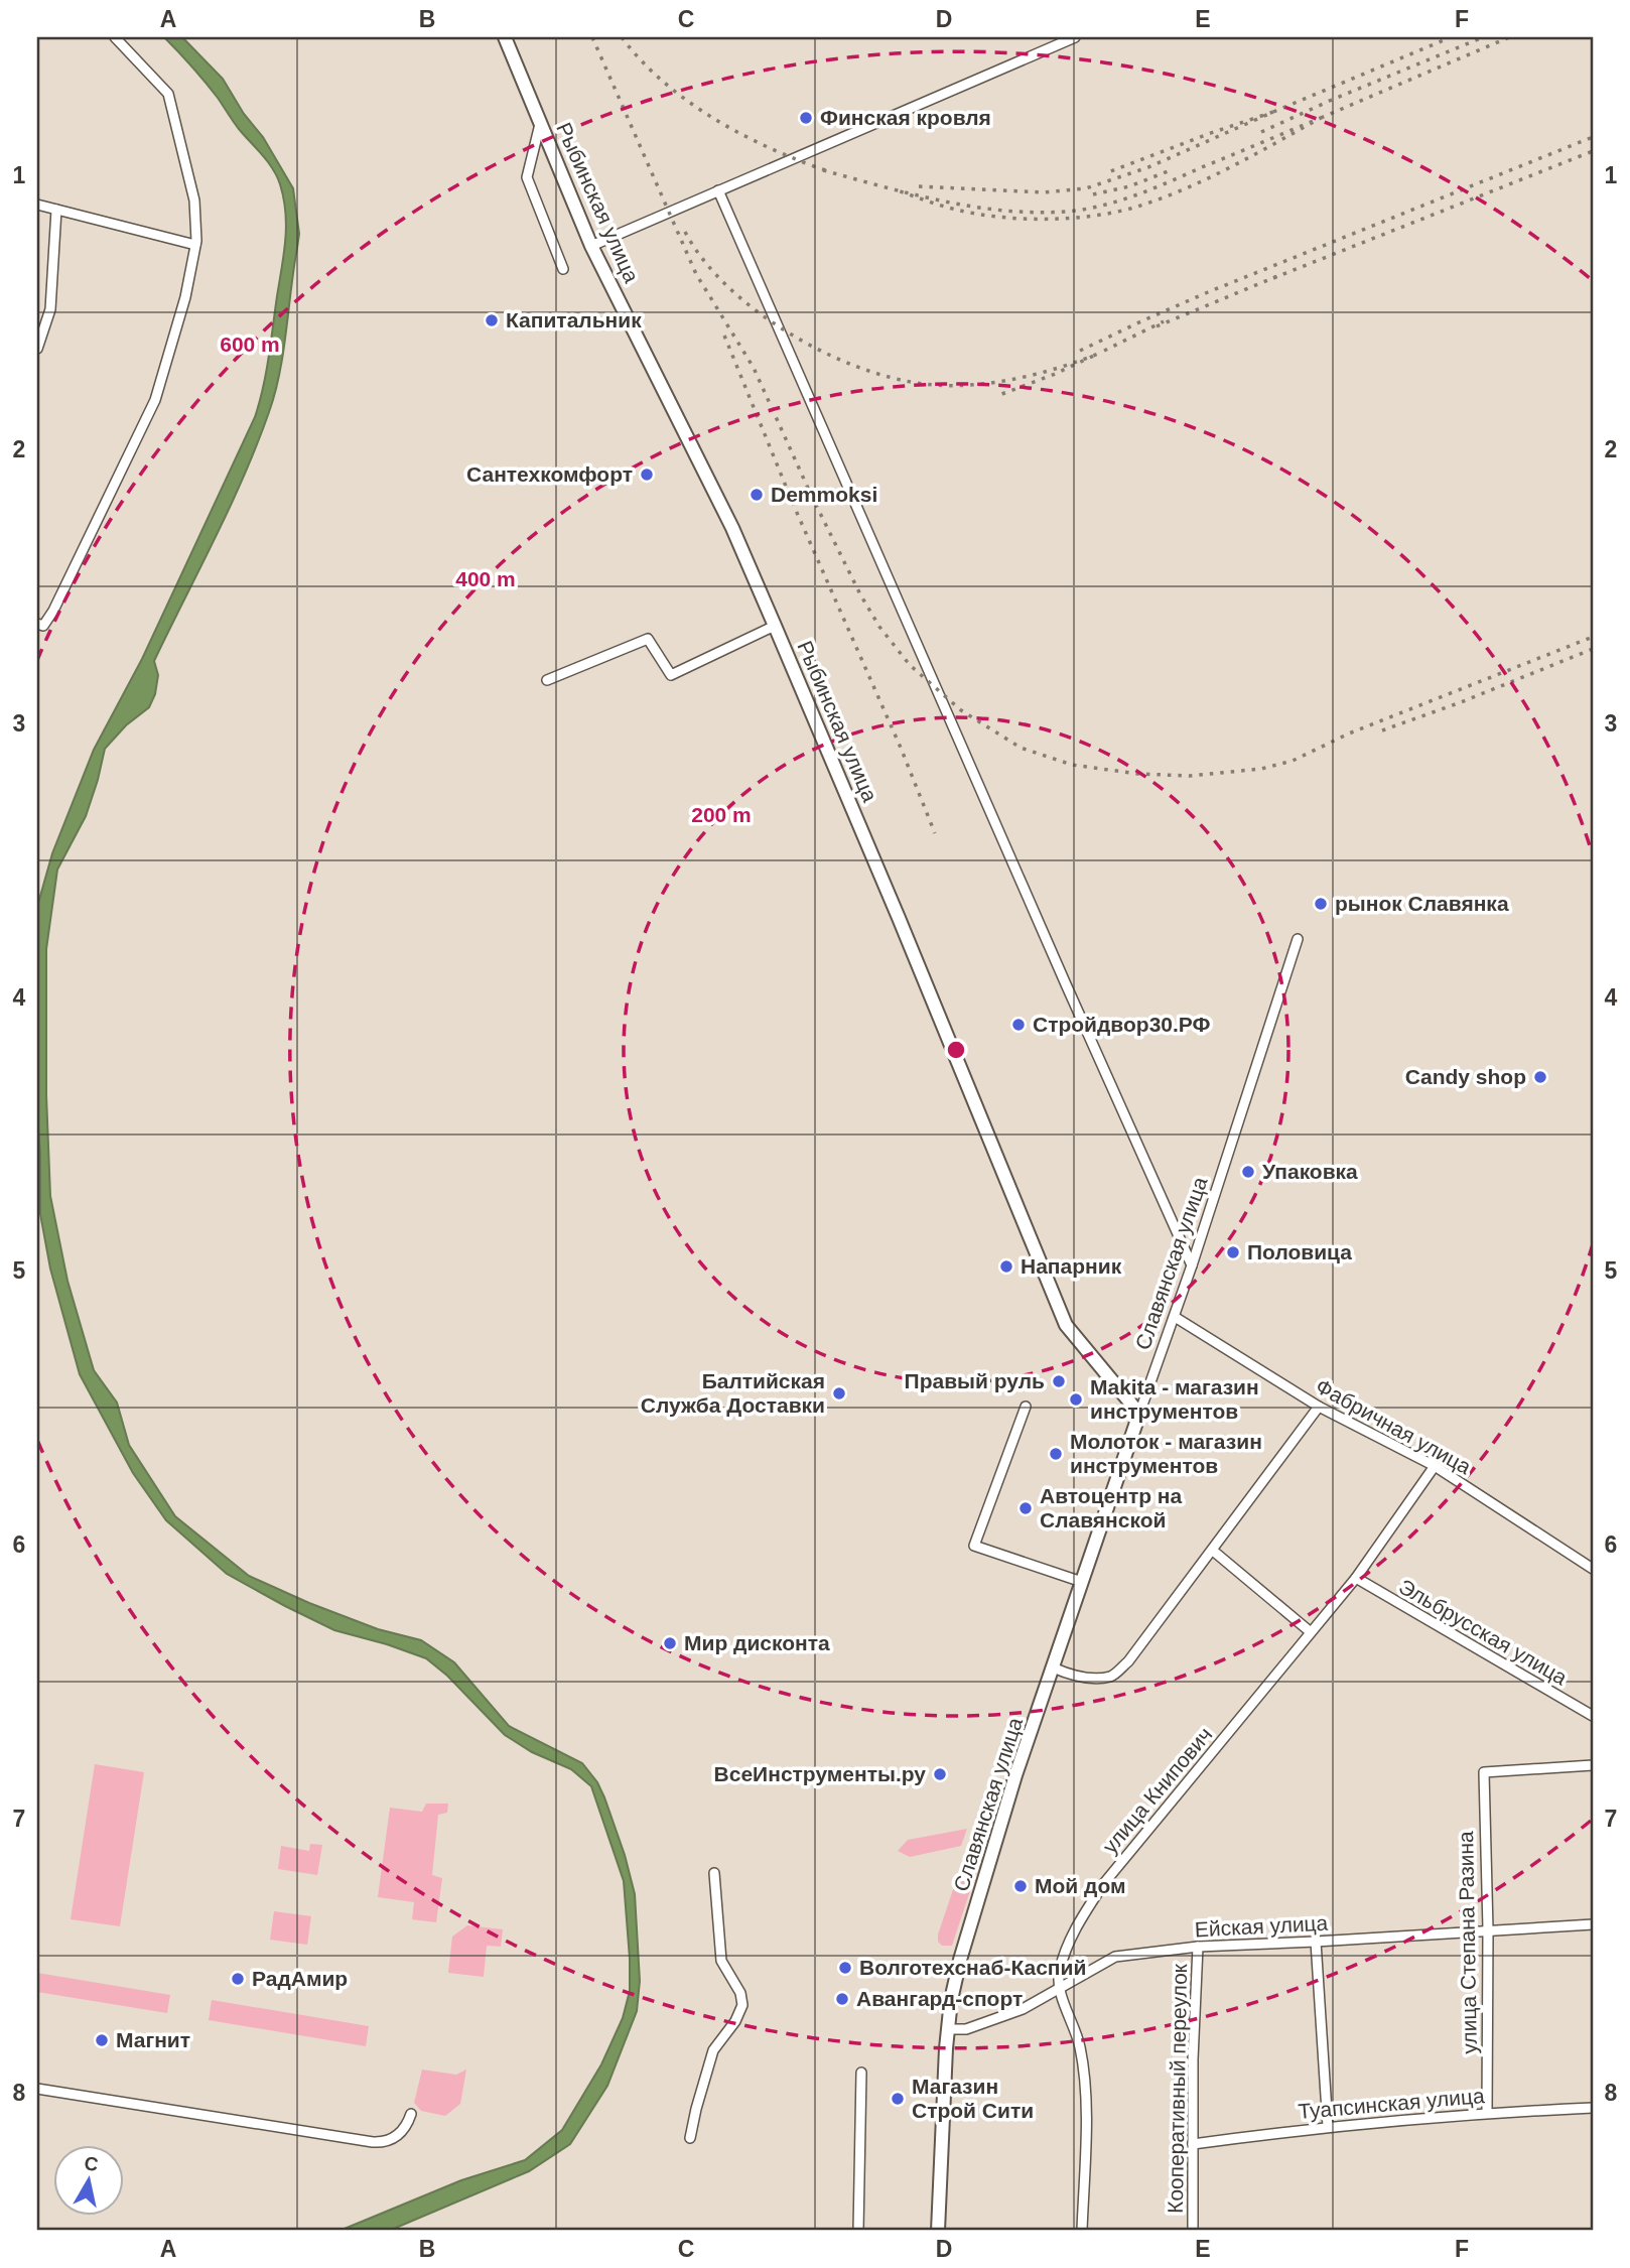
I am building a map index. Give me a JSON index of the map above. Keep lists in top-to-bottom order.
{
  "streets": {
    "main road": ["Рыбинская улица", "Славянская улица"],
    "street": [
      "Фабричная улица",
      "Эльбрусская улица",
      "улица Книпович",
      "Ейская улица",
      "улица Степана Разина",
      "Кооперативный переулок",
      "Туапсинская улица"
    ]
  },
  "crossings": [
    ["Рыбинская улица", "Славянская улица"],
    ["Славянская улица", "Фабричная улица"],
    ["Славянская улица", "Ейская улица"],
    ["Фабричная улица", "улица Книпович"],
    ["Эльбрусская улица", "улица Книпович"],
    ["улица Книпович", "Ейская улица"],
    ["Ейская улица", "улица Степана Разина"],
    ["Ейская улица", "Кооперативный переулок"],
    ["улица Степана Разина", "Туапсинская улица"],
    ["Кооперативный переулок", "Туапсинская улица"]
  ],
  "places": [
    "Финская кровля",
    "Капитальник",
    "Сантехкомфорт",
    "Demmoksi",
    "рынок Славянка",
    "Стройдвор30.РФ",
    "Candy shop",
    "Упаковка",
    "Половица",
    "Напарник",
    "Правый руль",
    "Балтийская Служба Доставки",
    "Makita - магазин инструментов",
    "Молоток - магазин инструментов",
    "Автоцентр на Славянской",
    "Мир дисконта",
    "ВсеИнструменты.ру",
    "Мой дом",
    "Волготехснаб-Каспий",
    "РадАмир",
    "Авангард-cпорт",
    "Магнит",
    "Магазин Строй Сити"
  ],
  "north": "top",
  "grid": {
    "columns": [
      "A",
      "B",
      "C",
      "D",
      "E",
      "F"
    ],
    "rows": [
      "1",
      "2",
      "3",
      "4",
      "5",
      "6",
      "7",
      "8"
    ]
  },
  "rings": ["600 m", "400 m", "200 m"]
}
